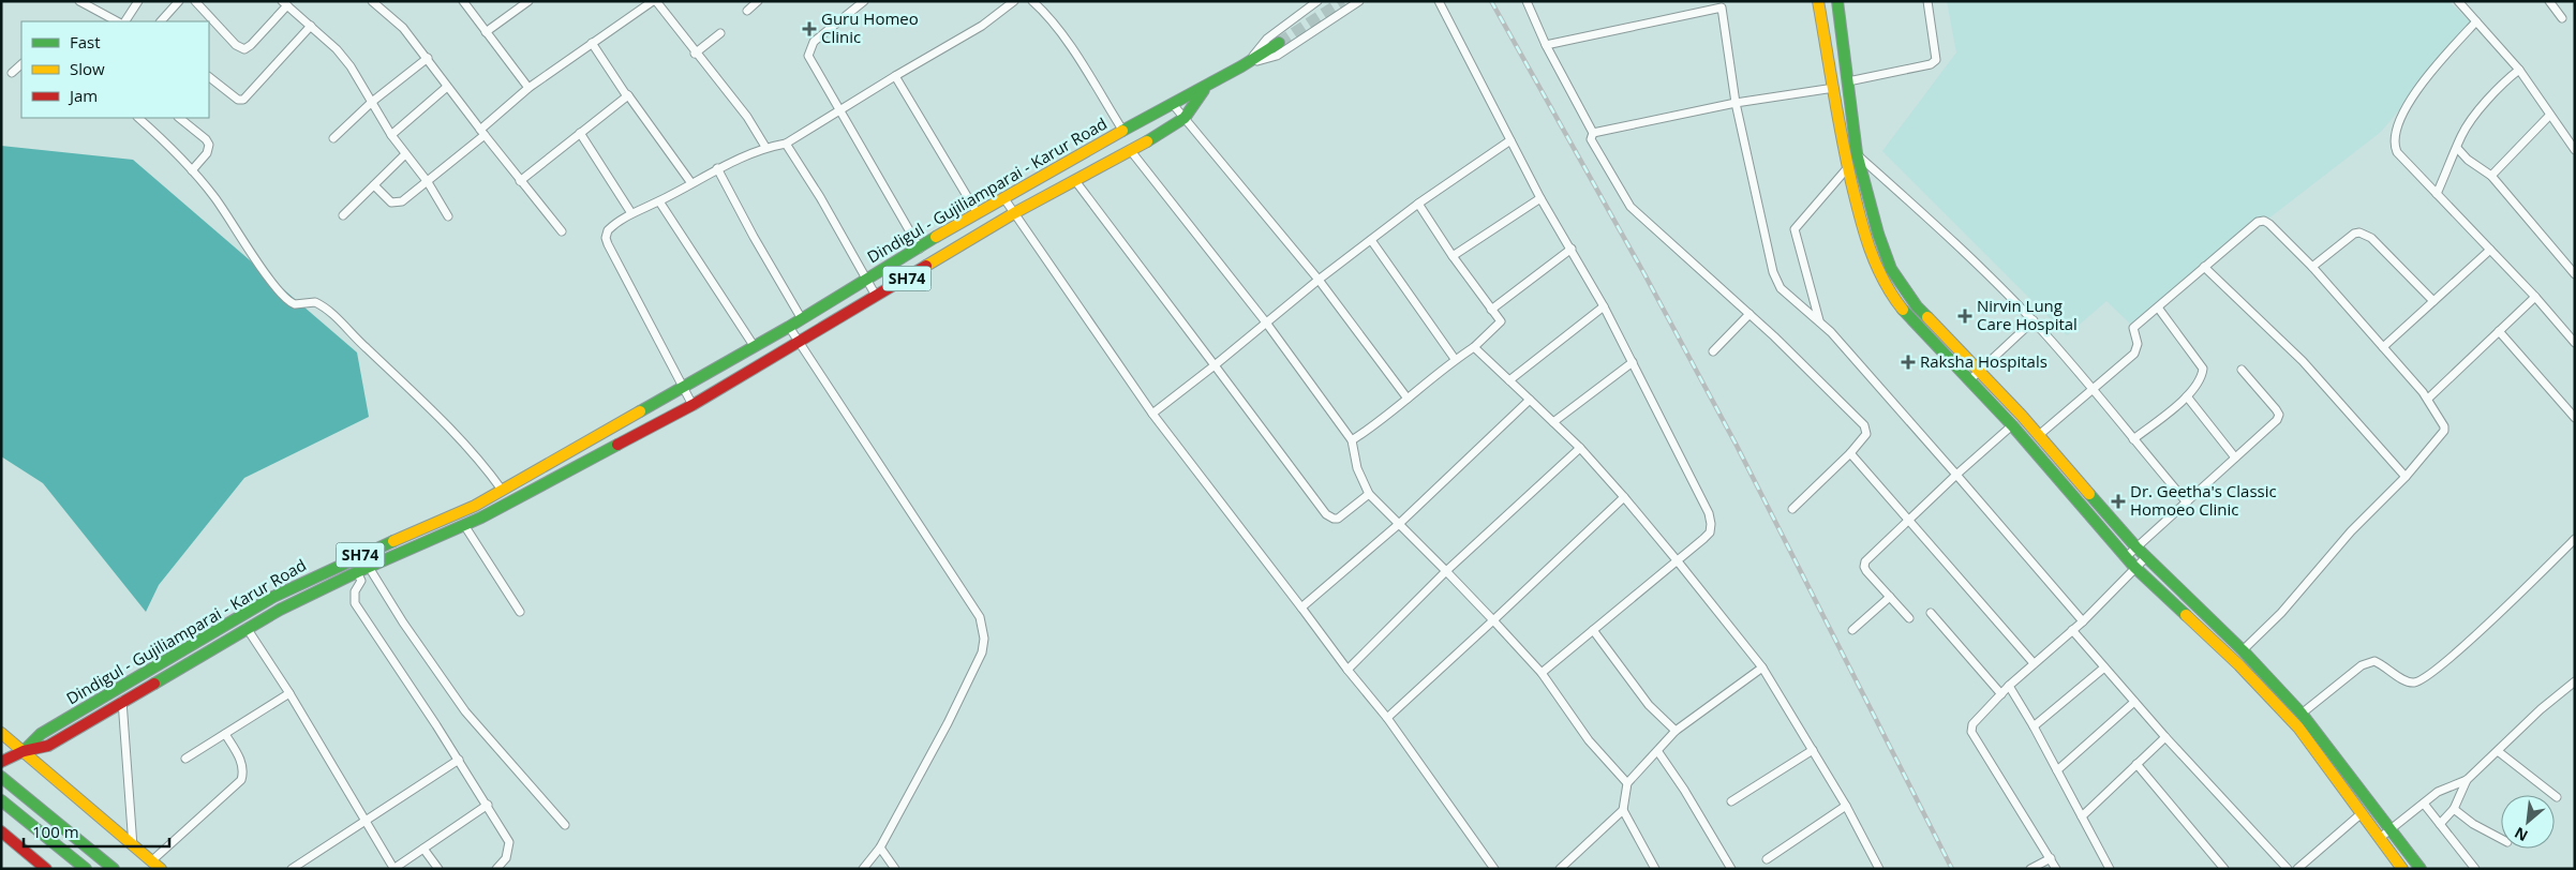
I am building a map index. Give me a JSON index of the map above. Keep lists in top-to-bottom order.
{
  "streets": {
    "main road": ["Dindigul - Gujiliamparai - Karur Road", "SH74"]
  },
  "crossings": [
    ["Dindigul - Gujiliamparai - Karur Road", "SH74"]
  ],
  "places": {
    "health": [
      "Guru Homeo Clinic",
      "Nirvin Lung Care Hospital",
      "Raksha Hospitals",
      "Dr. Geetha's Classic Homoeo Clinic"
    ]
  },
  "legend": ["Fast", "Slow", "Jam"],
  "scale_bar": "100 m",
  "north": "bottom left"
}
